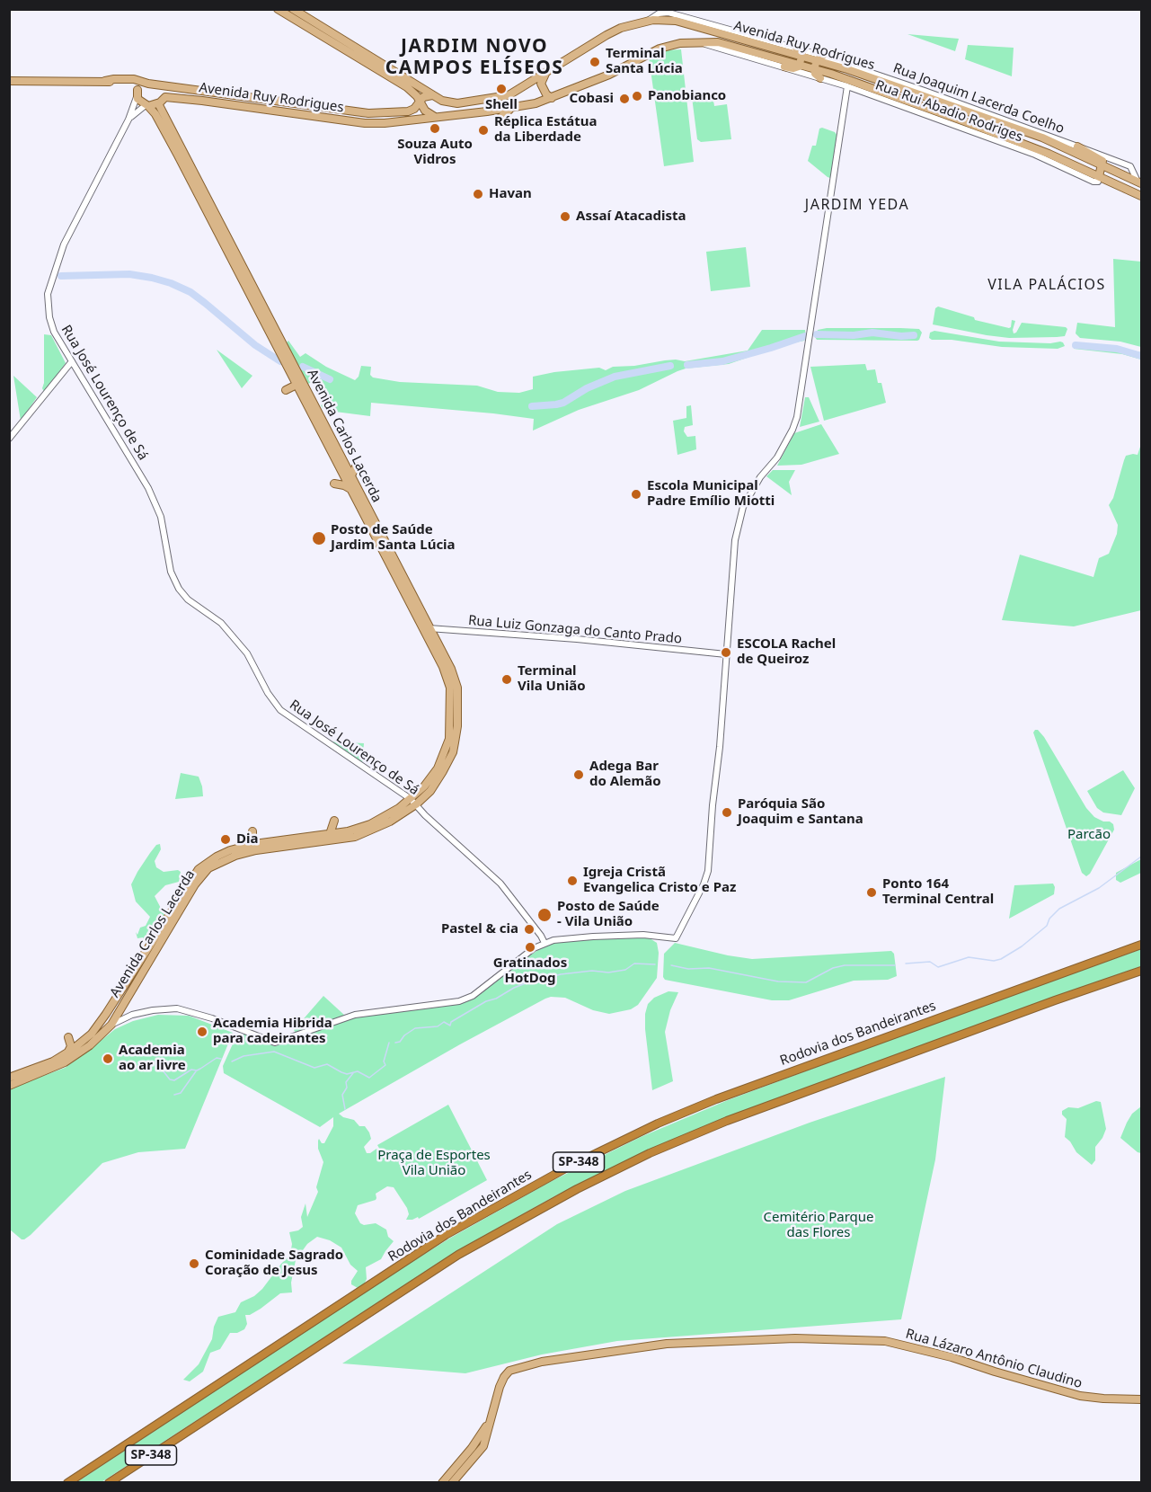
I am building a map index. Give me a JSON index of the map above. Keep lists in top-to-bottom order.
{
  "streets": {
    "highway": ["Rodovia dos Bandeirantes", "SP-348"],
    "main road": ["Avenida Ruy Rodrigues", "Avenida Carlos Lacerda", "Rua Lázaro Antônio Claudino"],
    "street": [
      "Rua Joaquim Lacerda Coelho",
      "Rua Rui Abadio Rodriges",
      "Rua José Lourenço de Sá",
      "Rua Luiz Gonzaga do Canto Prado"
    ]
  },
  "crossings": [
    ["Avenida Ruy Rodrigues", "Rua Joaquim Lacerda Coelho"],
    ["Avenida Ruy Rodrigues", "Rua Rui Abadio Rodriges"],
    ["Avenida Ruy Rodrigues", "Avenida Carlos Lacerda"],
    ["Rua José Lourenço de Sá", "Avenida Carlos Lacerda"],
    ["Avenida Carlos Lacerda", "Rua Luiz Gonzaga do Canto Prado"]
  ],
  "districts": ["JARDIM NOVO CAMPOS ELÍSEOS", "JARDIM YEDA", "VILA PALÁCIOS"],
  "parks": ["Parcão", "Praça de Esportes Vila União", "Cemitério Parque das Flores"],
  "places": [
    "Terminal Santa Lúcia",
    "Shell",
    "Panobianco",
    "Cobasi",
    "Souza Auto Vidros",
    "Réplica Estátua da Liberdade",
    "Havan",
    "Assaí Atacadista",
    "Escola Municipal Padre Emílio Miotti",
    "Posto de Saúde Jardim Santa Lúcia",
    "ESCOLA Rachel de Queiroz",
    "Terminal Vila União",
    "Adega Bar do Alemão",
    "Paróquia São Joaquim e Santana",
    "Dia",
    "Igreja Cristã Evangelica Cristo e Paz",
    "Ponto 164 Terminal Central",
    "Posto de Saúde - Vila União",
    "Pastel & cia",
    "Gratinados HotDog",
    "Academia Hibrida para cadeirantes",
    "Academia ao ar livre",
    "Cominidade Sagrado Coração de Jesus"
  ]
}
